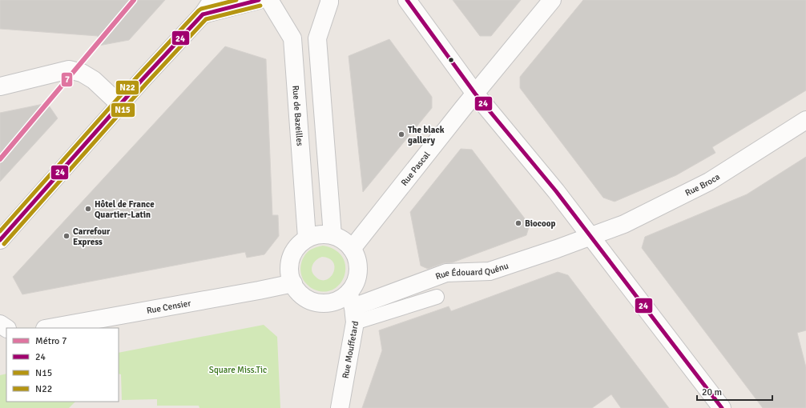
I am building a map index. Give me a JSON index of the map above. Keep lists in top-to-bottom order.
{
  "streets": {
    "street": [
      "Rue de Bazeilles",
      "Rue Pascal",
      "Rue Broca",
      "Rue Édouard Quénu",
      "Rue Censier",
      "Rue Mouffetard"
    ]
  },
  "crossings": [
    ["Rue de Bazeilles", "Rue Pascal"],
    ["Rue de Bazeilles", "Rue Édouard Quénu"],
    ["Rue de Bazeilles", "Rue Censier"],
    ["Rue de Bazeilles", "Rue Mouffetard"],
    ["Rue Pascal", "Rue Édouard Quénu"],
    ["Rue Pascal", "Rue Censier"],
    ["Rue Pascal", "Rue Mouffetard"],
    ["Rue Broca", "Rue Édouard Quénu"],
    ["Rue Édouard Quénu", "Rue Censier"],
    ["Rue Édouard Quénu", "Rue Mouffetard"],
    ["Rue Censier", "Rue Mouffetard"]
  ],
  "parks": ["Square Miss.Tic"],
  "places": [
    "The black gallery",
    "Hôtel de France Quartier-Latin",
    "Biocoop",
    "Carrefour Express"
  ],
  "lines": [
    "metro line 7",
    "transit line 24",
    "transit line N22",
    "transit line N15"
  ],
  "legend": [
    "Métro 7",
    "24",
    "N15",
    "N22"
  ],
  "scale_bar": "20 m"
}
